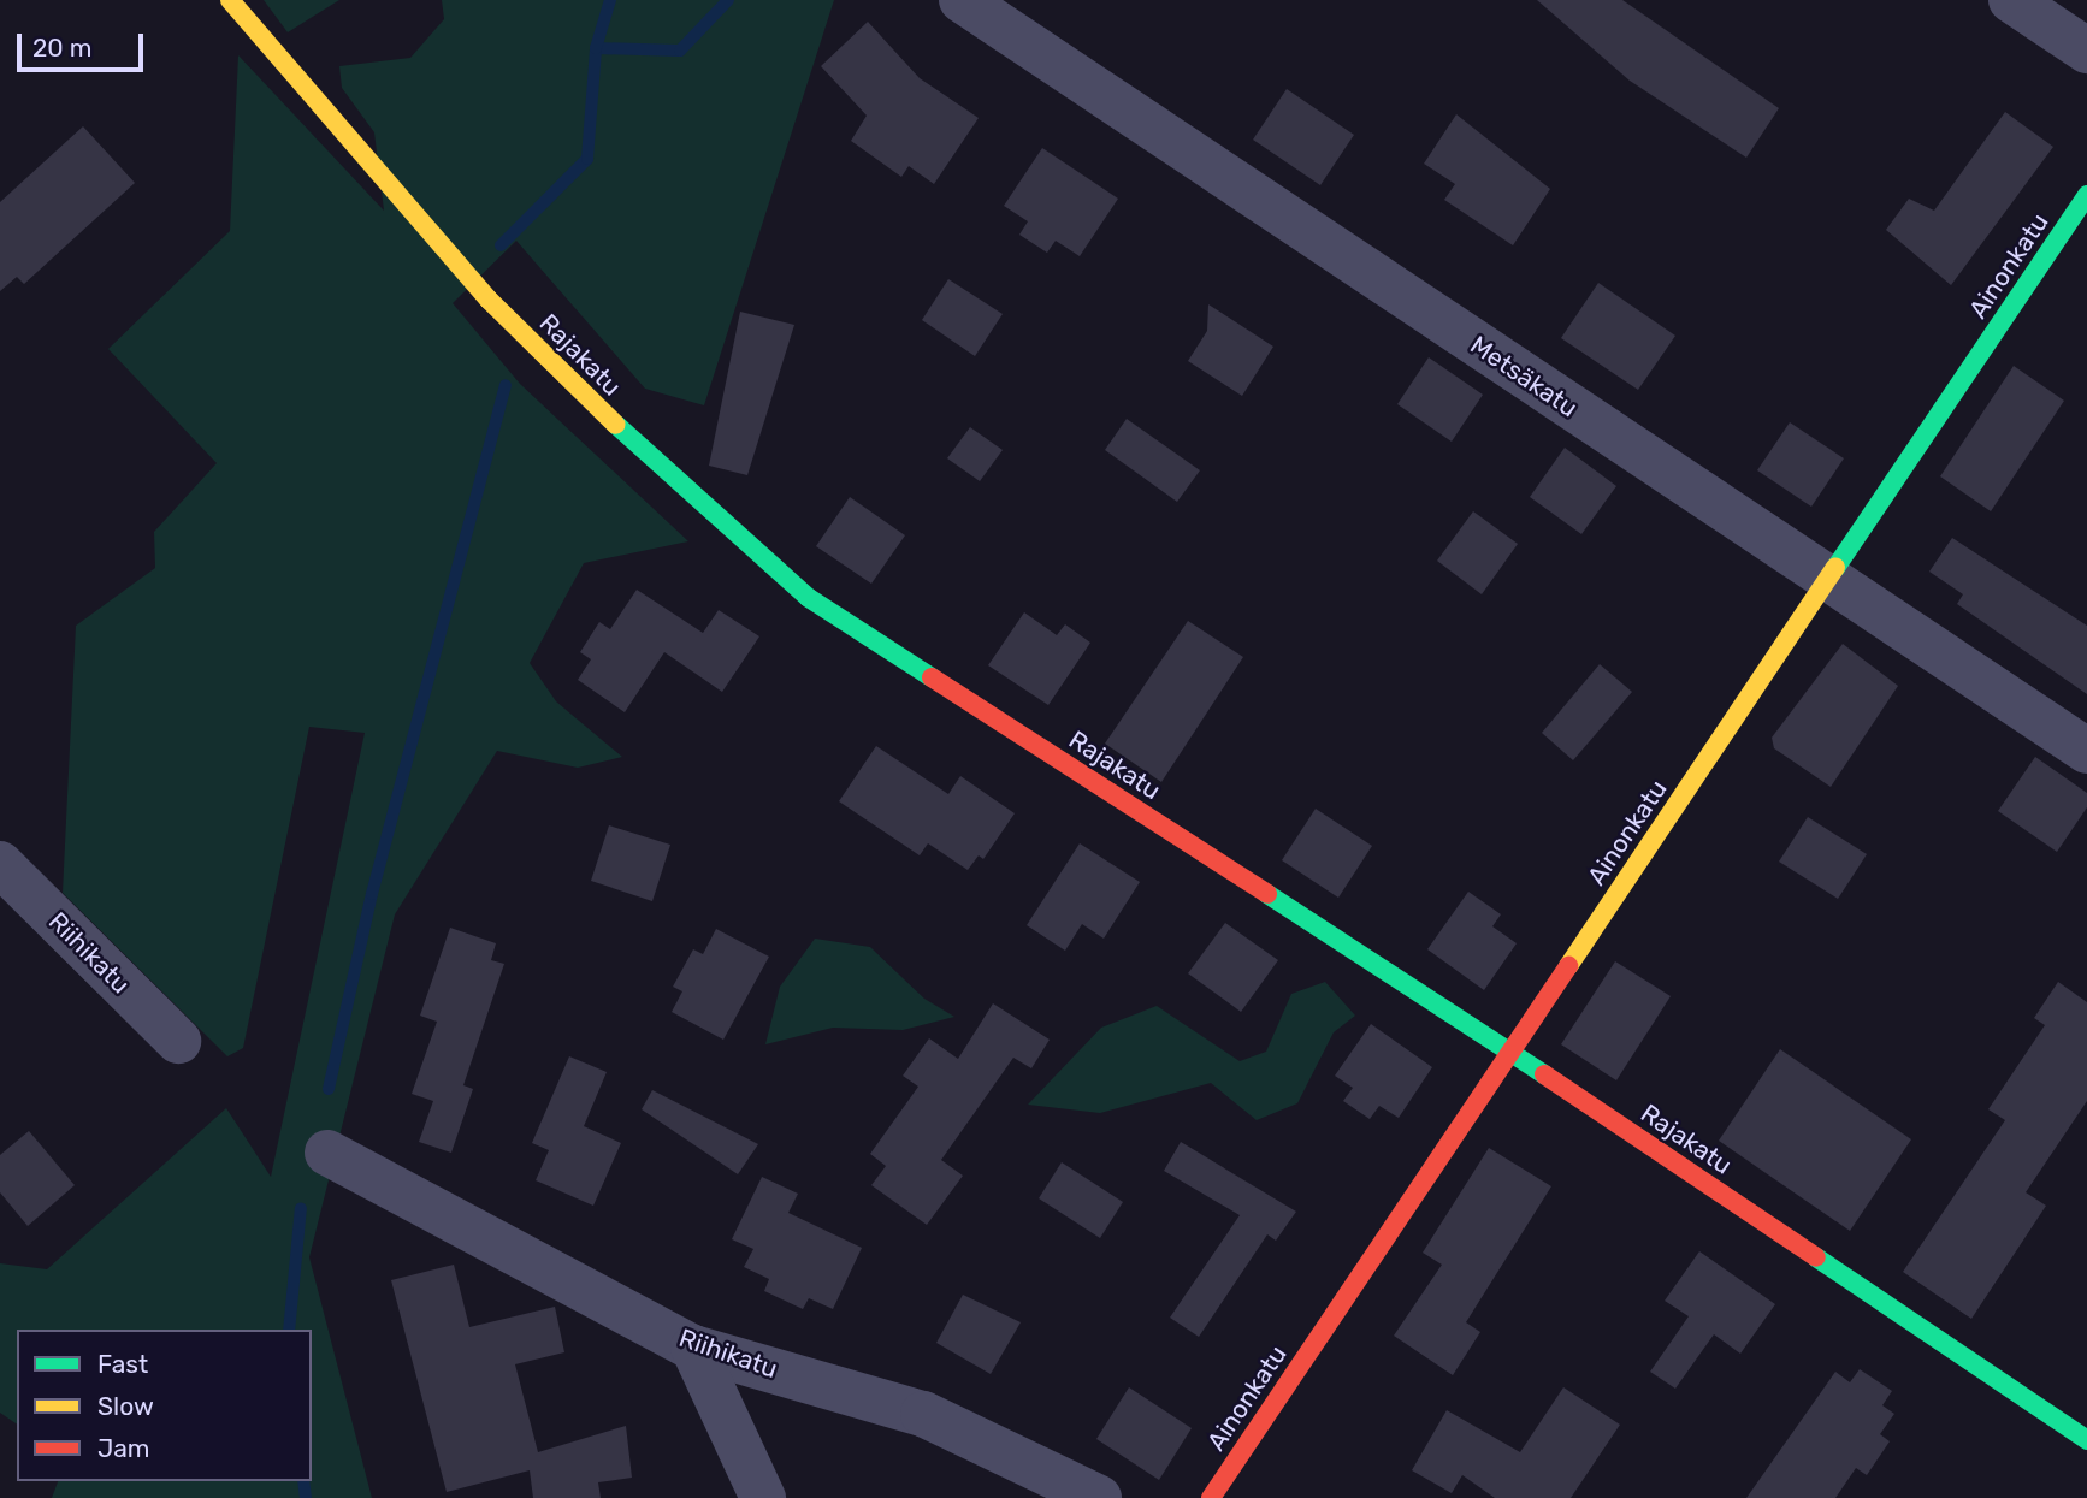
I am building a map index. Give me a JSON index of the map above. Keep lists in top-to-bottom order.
{
  "streets": {
    "street": [
      "Ainonkatu",
      "Rajakatu",
      "Metsäkatu",
      "Riihikatu"
    ]
  },
  "crossings": [
    ["Ainonkatu", "Rajakatu"],
    ["Ainonkatu", "Metsäkatu"]
  ],
  "legend": ["Fast", "Slow", "Jam"],
  "scale_bar": "20 m"
}
